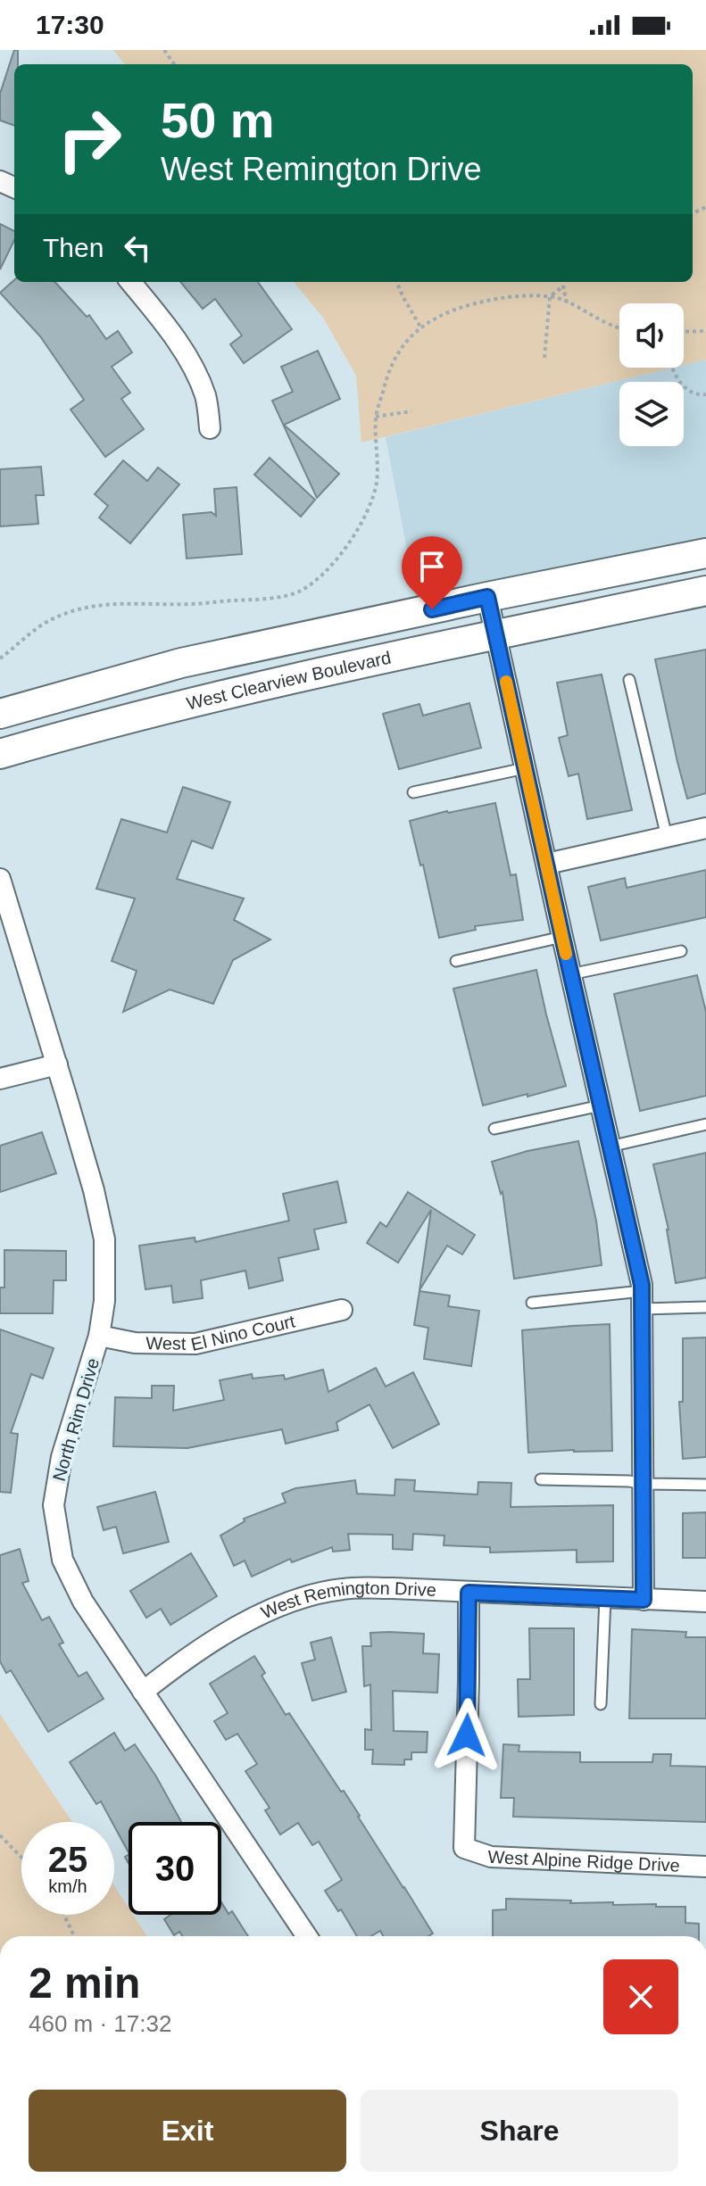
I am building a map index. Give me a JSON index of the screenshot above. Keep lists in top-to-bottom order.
{
  "streets": {
    "street": [
      "West Clearview Boulevard",
      "West El Nino Court",
      "North Rim Drive",
      "West Remington Drive",
      "West Alpine Ridge Drive"
    ]
  },
  "crossings": [
    ["West El Nino Court", "North Rim Drive"],
    ["North Rim Drive", "West Remington Drive"],
    ["West Remington Drive", "West Alpine Ridge Drive"]
  ],
  "page": {
    "status": "17:30",
    "turn": ["50 m", "West Remington Drive"],
    "then": "Then",
    "speed": "25 km/h",
    "limit": "30",
    "heading": ["2 min", "460 m · 17:32"],
    "buttons": ["Exit", "Share"]
  }
}
